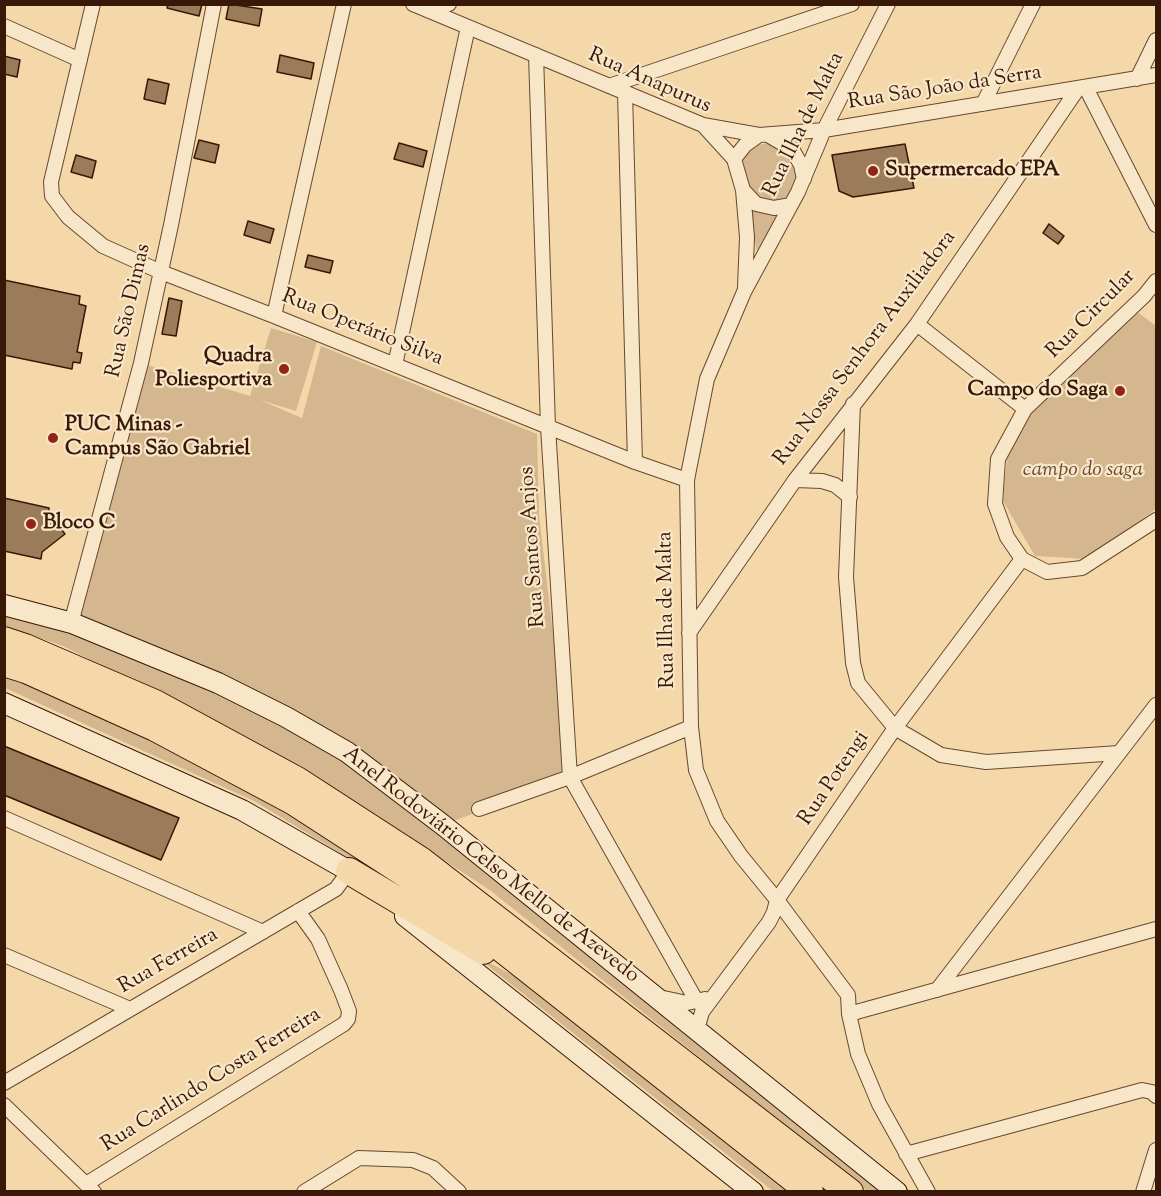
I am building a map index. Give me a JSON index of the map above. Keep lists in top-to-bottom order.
{
  "streets": {
    "highway": ["Anel Rodoviário Celso Mello de Azevedo"],
    "street": [
      "Rua Anapurus",
      "Rua São João da Serra",
      "Rua Ilha de Malta",
      "Rua São Dimas",
      "Rua Circular",
      "Rua Operário Silva",
      "Rua Nossa Senhora Auxiliadora",
      "Rua Santos Anjos",
      "Rua Potengi",
      "Rua Ferreira",
      "Rua Carlindo Costa Ferreira"
    ]
  },
  "crossings": [
    ["Rua Anapurus", "Rua São João da Serra"],
    ["Rua Anapurus", "Rua Ilha de Malta"],
    ["Rua Anapurus", "Rua Santos Anjos"],
    ["Rua São João da Serra", "Rua Ilha de Malta"],
    ["Rua São João da Serra", "Rua Nossa Senhora Auxiliadora"],
    ["Rua Ilha de Malta", "Rua Operário Silva"],
    ["Rua Ilha de Malta", "Rua Nossa Senhora Auxiliadora"],
    ["Rua Ilha de Malta", "Rua Potengi"],
    ["Rua São Dimas", "Rua Operário Silva"],
    ["Rua São Dimas", "Anel Rodoviário Celso Mello de Azevedo"],
    ["Rua Circular", "Rua Potengi"],
    ["Rua Operário Silva", "Rua Santos Anjos"],
    ["Rua Potengi", "Anel Rodoviário Celso Mello de Azevedo"],
    ["Rua Ferreira", "Rua Carlindo Costa Ferreira"]
  ],
  "parks": ["campo do saga"],
  "places": [
    "Supermercado EPA",
    "Quadra Poliesportiva",
    "Campo do Saga",
    "PUC Minas - Campus São Gabriel",
    "Bloco C"
  ]
}
